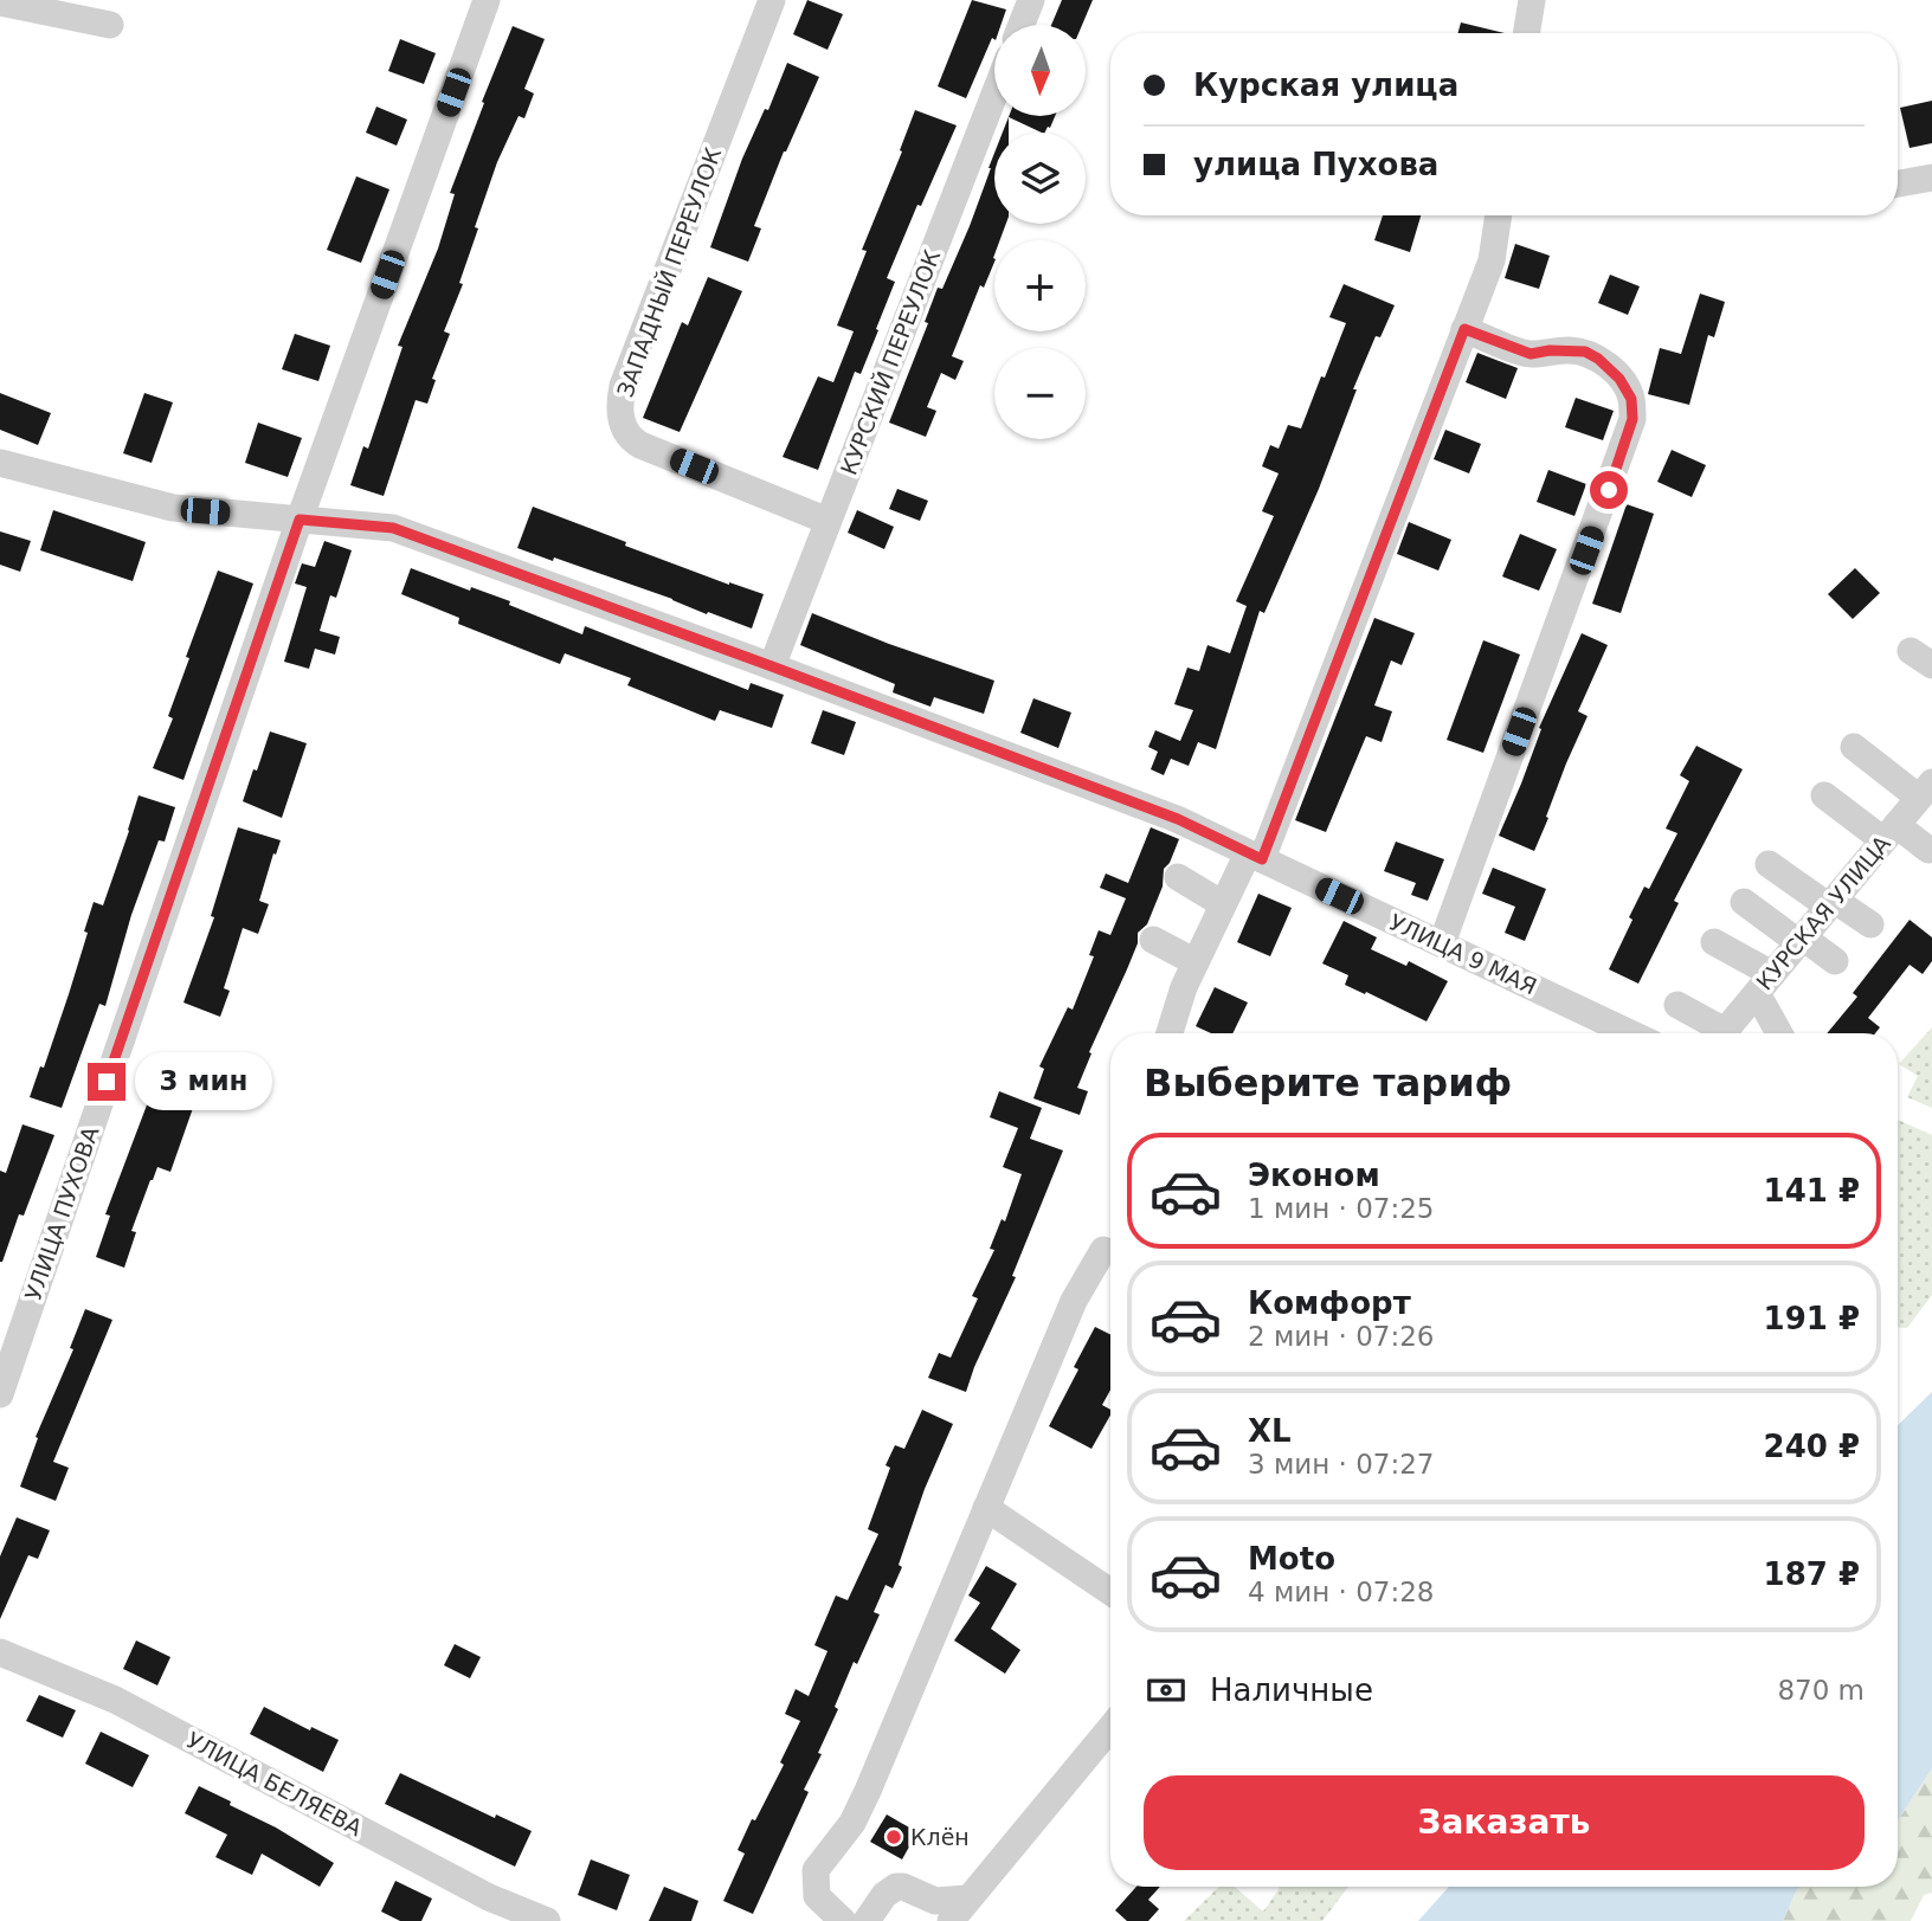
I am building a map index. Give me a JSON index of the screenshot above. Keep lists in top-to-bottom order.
{
  "streets": {
    "street": [
      "ЗАПАДНЫЙ ПЕРЕУЛОК",
      "КУРСКИЙ ПЕРЕУЛОК",
      "КУРСКАЯ УЛИЦА",
      "УЛИЦА 9 МАЯ",
      "УЛИЦА ПУХОВА",
      "УЛИЦА БЕЛЯЕВА"
    ]
  },
  "crossings": [
    ["ЗАПАДНЫЙ ПЕРЕУЛОК", "КУРСКИЙ ПЕРЕУЛОК"],
    ["КУРСКИЙ ПЕРЕУЛОК", "УЛИЦА 9 МАЯ"],
    ["УЛИЦА 9 МАЯ", "УЛИЦА ПУХОВА"]
  ],
  "places": ["Клён"],
  "north": "bottom",
  "page": {
    "map_buttons": ["+", "−"],
    "banner": ["Курская улица", "улица Пухова"],
    "heading": "Выберите тариф",
    "bubble": "3 мин",
    "list": [
      {
        "name": "Эконом",
        "note": "1 мин · 07:25",
        "value": "141 ₽"
      },
      {
        "name": "Комфорт",
        "note": "2 мин · 07:26",
        "value": "191 ₽"
      },
      {
        "name": "XL",
        "note": "3 мин · 07:27",
        "value": "240 ₽"
      },
      {
        "name": "Moto",
        "note": "4 мин · 07:28",
        "value": "187 ₽"
      }
    ],
    "pay": ["Наличные", "870 m"],
    "buttons": "Заказать"
  }
}
